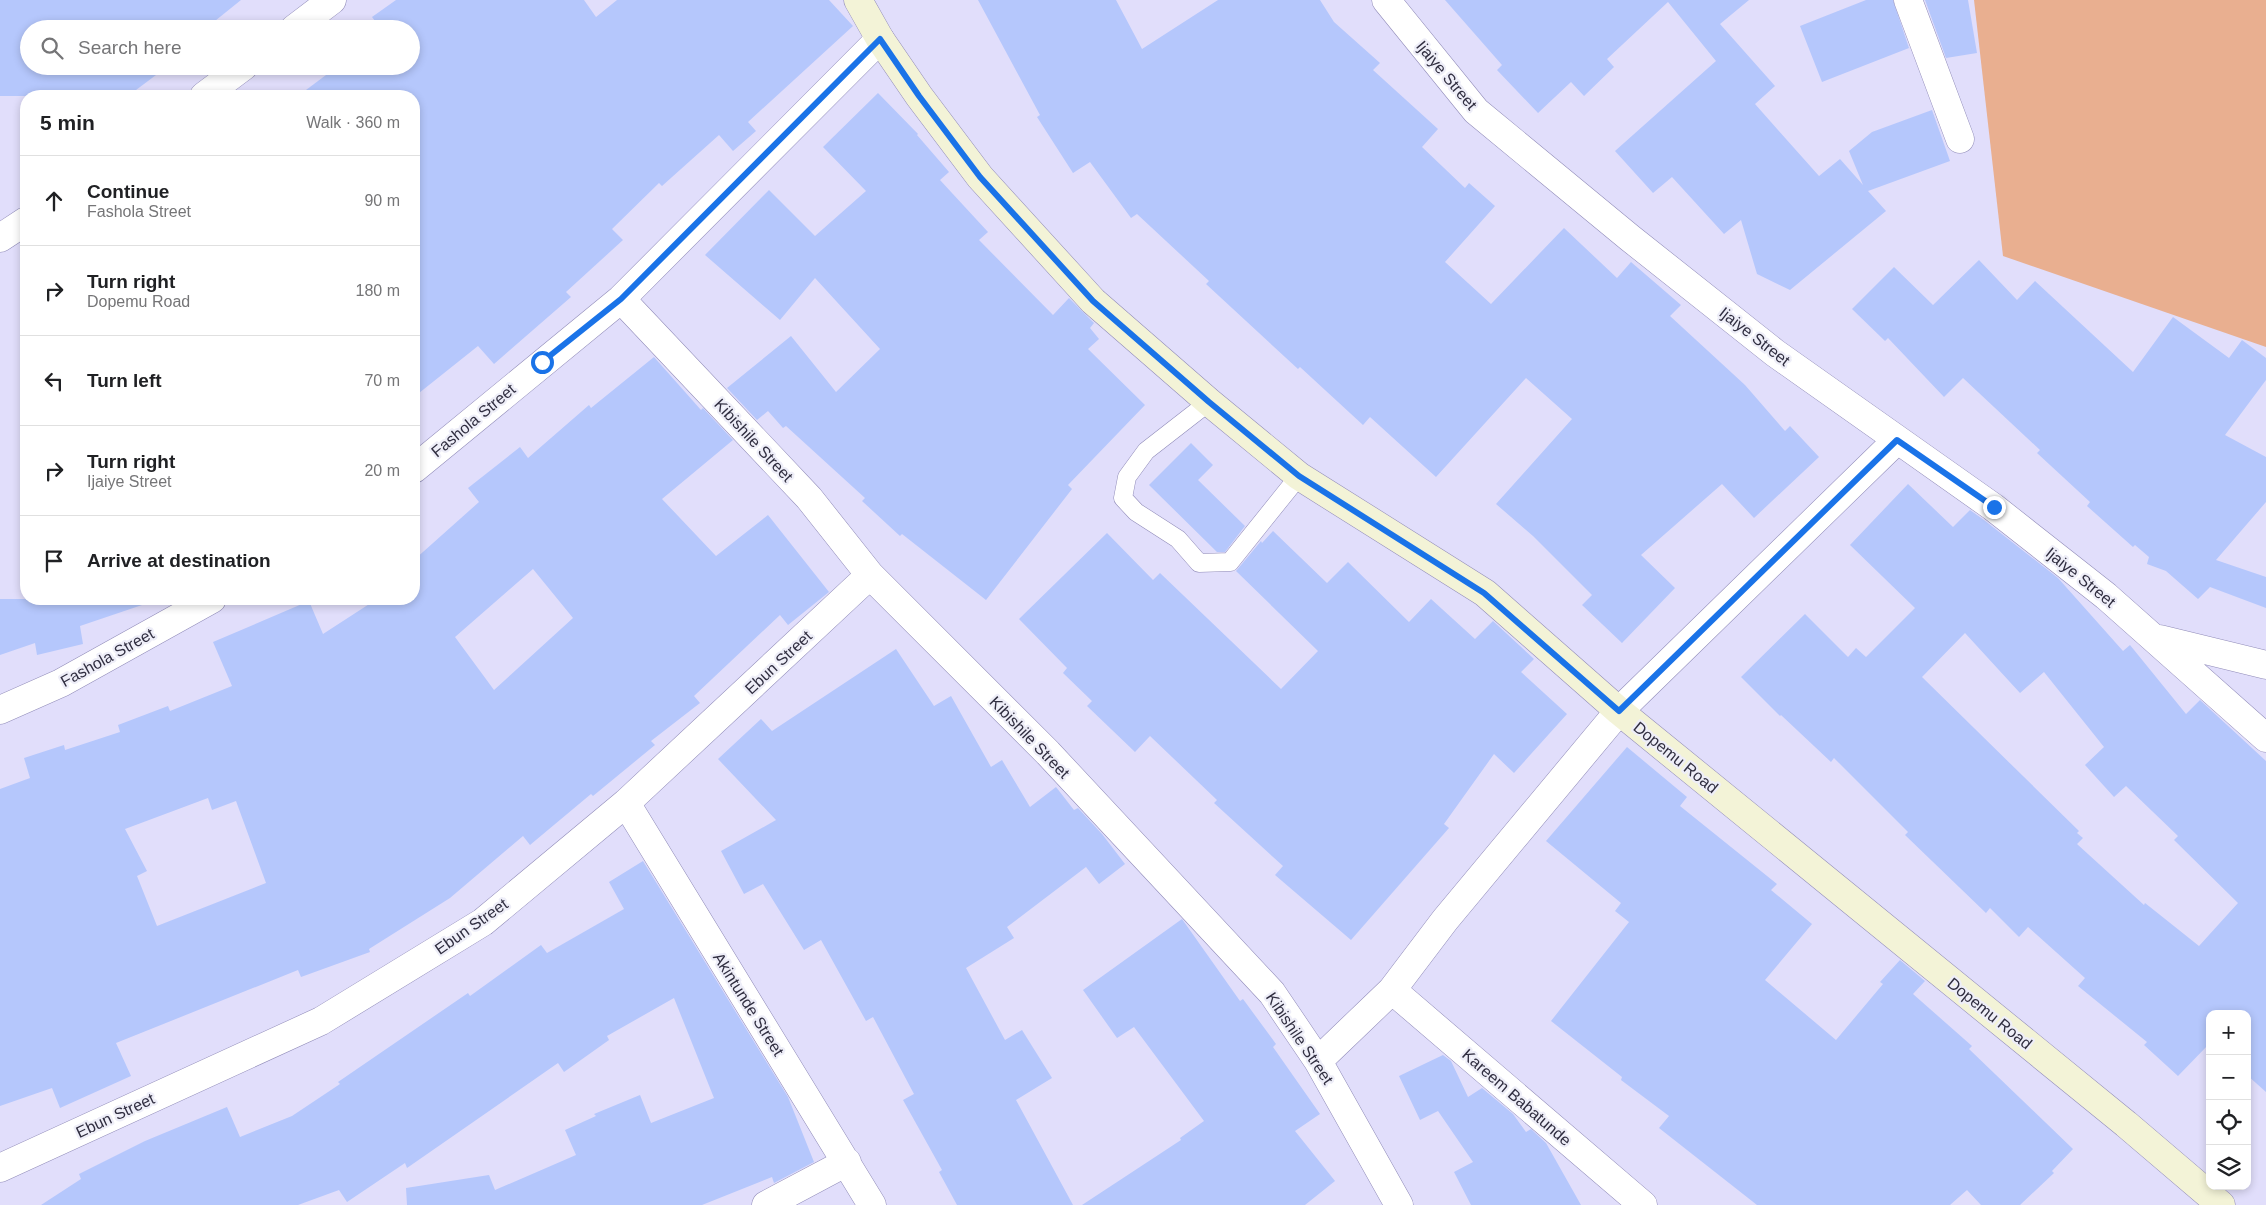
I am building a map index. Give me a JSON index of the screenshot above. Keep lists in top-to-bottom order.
{
  "streets": {
    "main road": ["Dopemu Road"],
    "street": [
      "Ijaiye Street",
      "Fashola Street",
      "Kibishile Street",
      "Ebun Street",
      "Akintunde Street",
      "Kareem Babatunde"
    ]
  },
  "crossings": [
    ["Fashola Street", "Kibishile Street"],
    ["Fashola Street", "Dopemu Road"],
    ["Kibishile Street", "Ebun Street"],
    ["Ebun Street", "Akintunde Street"]
  ],
  "page": {
    "search": "Search here",
    "heading": ["5 min", "Walk · 360 m"],
    "list": [
      ["Continue", "Fashola Street", "90 m"],
      ["Turn right", "Dopemu Road", "180 m"],
      ["Turn left", "70 m"],
      ["Turn right", "Ijaiye Street", "20 m"],
      "Arrive at destination"
    ],
    "map_buttons": ["+", "−"]
  }
}
